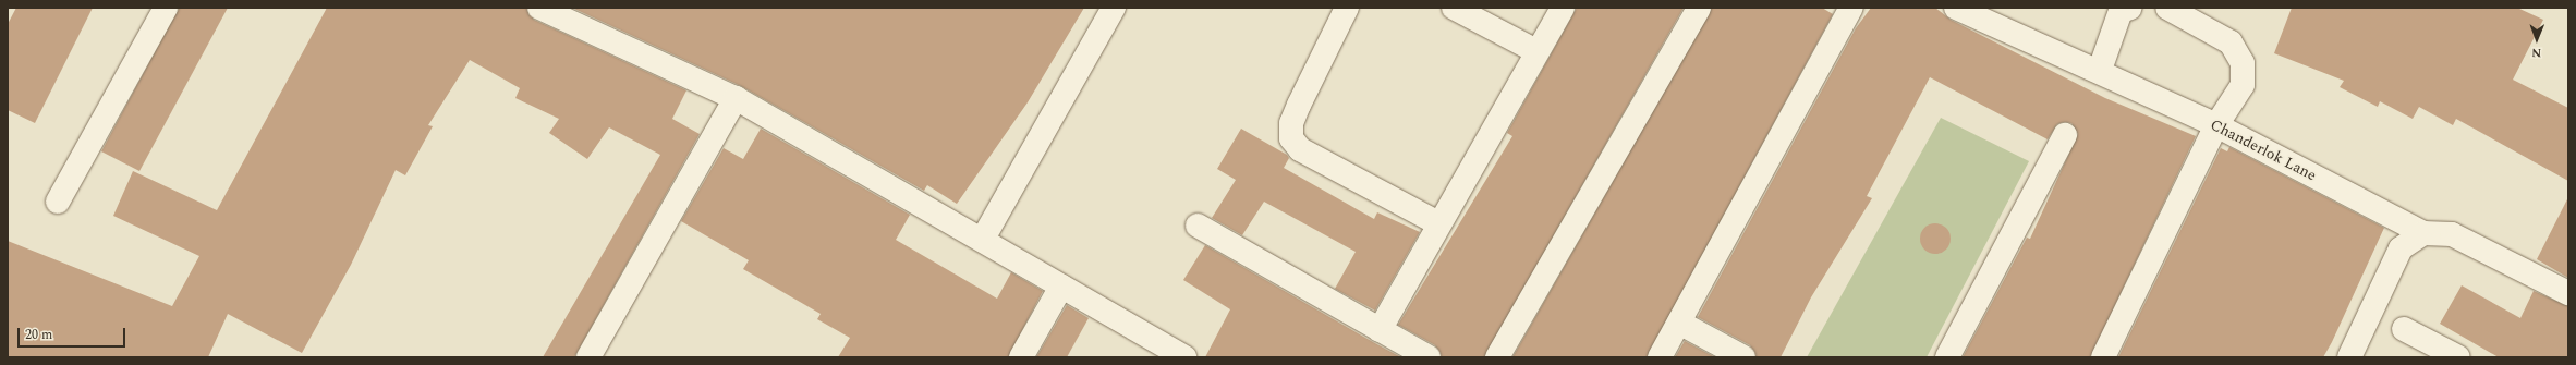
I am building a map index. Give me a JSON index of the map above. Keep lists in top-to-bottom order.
{
  "streets": {
    "street": ["Chanderlok Lane"]
  },
  "scale_bar": "20 m",
  "north": "bottom"
}
